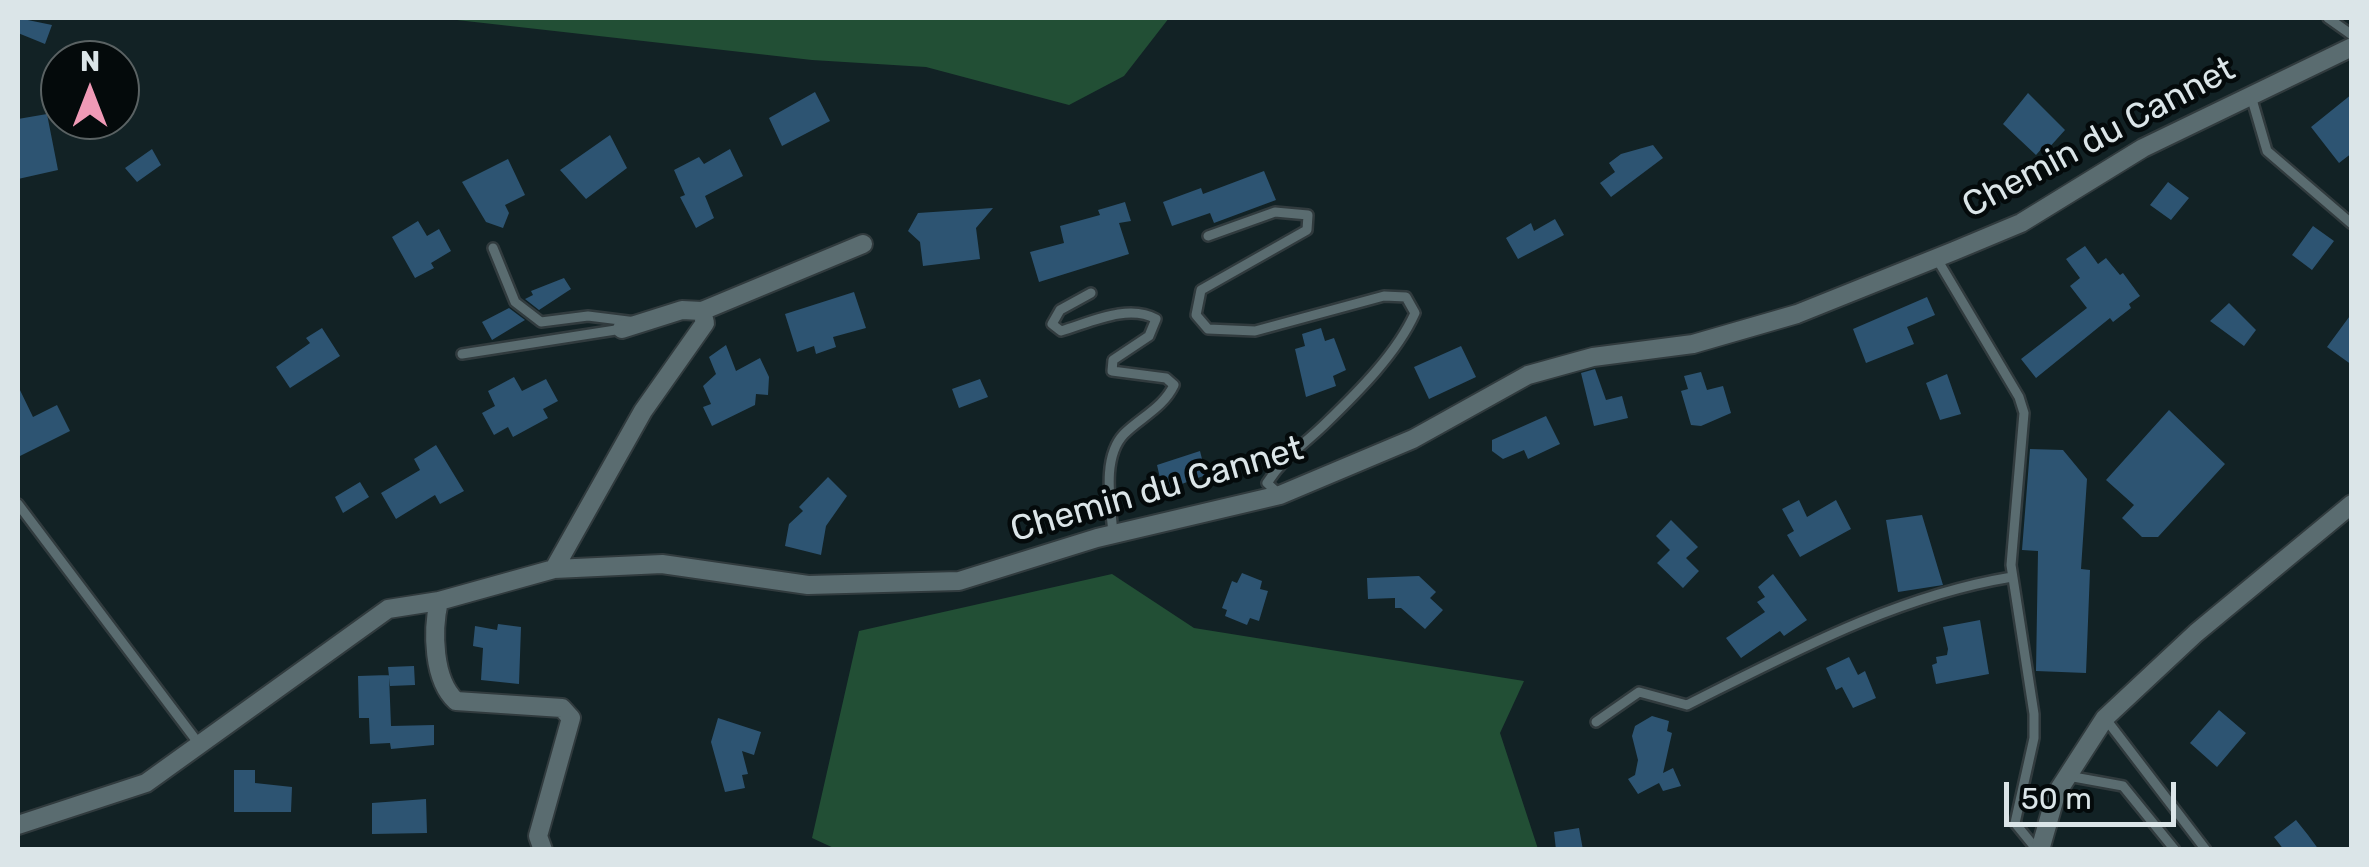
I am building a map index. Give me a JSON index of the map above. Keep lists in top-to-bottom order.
{
  "streets": {
    "street": ["Chemin du Cannet"]
  },
  "scale_bar": "50 m",
  "north": "top"
}
